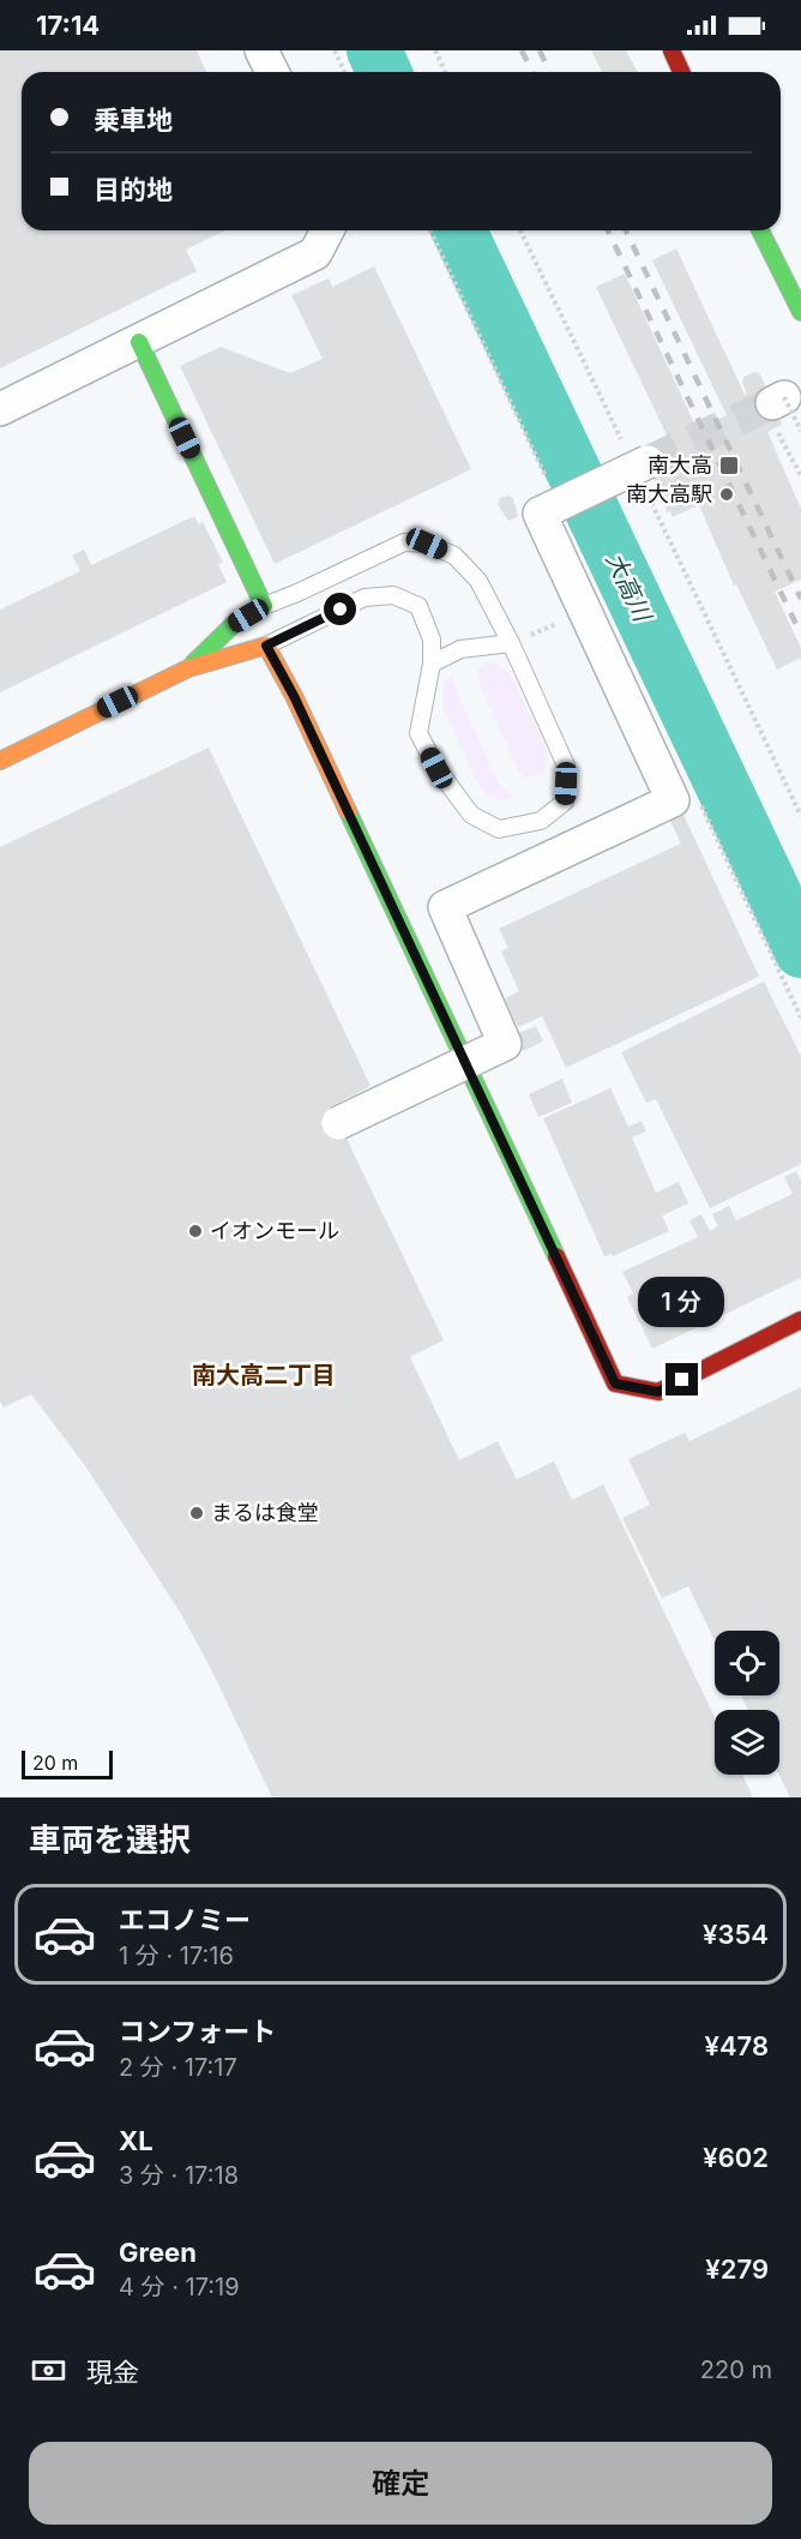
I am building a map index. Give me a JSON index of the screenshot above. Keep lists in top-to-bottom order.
{
  "districts": ["南大高二丁目"],
  "water": ["大高川"],
  "places": {
    "transit": ["南大高"],
    "other": ["南大高駅", "イオンモール", "まるは食堂"]
  },
  "scale_bar": "20 m",
  "page": {
    "status": "17:14",
    "banner": ["乗車地", "目的地"],
    "bubble": "1 分",
    "scale": "20 m",
    "heading": "車両を選択",
    "list": [
      {
        "name": "エコノミー",
        "note": "1 分 · 17:16",
        "value": "¥354"
      },
      {
        "name": "コンフォート",
        "note": "2 分 · 17:17",
        "value": "¥478"
      },
      {
        "name": "XL",
        "note": "3 分 · 17:18",
        "value": "¥602"
      },
      {
        "name": "Green",
        "note": "4 分 · 17:19",
        "value": "¥279"
      }
    ],
    "pay": ["現金", "220 m"],
    "buttons": "確定"
  }
}
